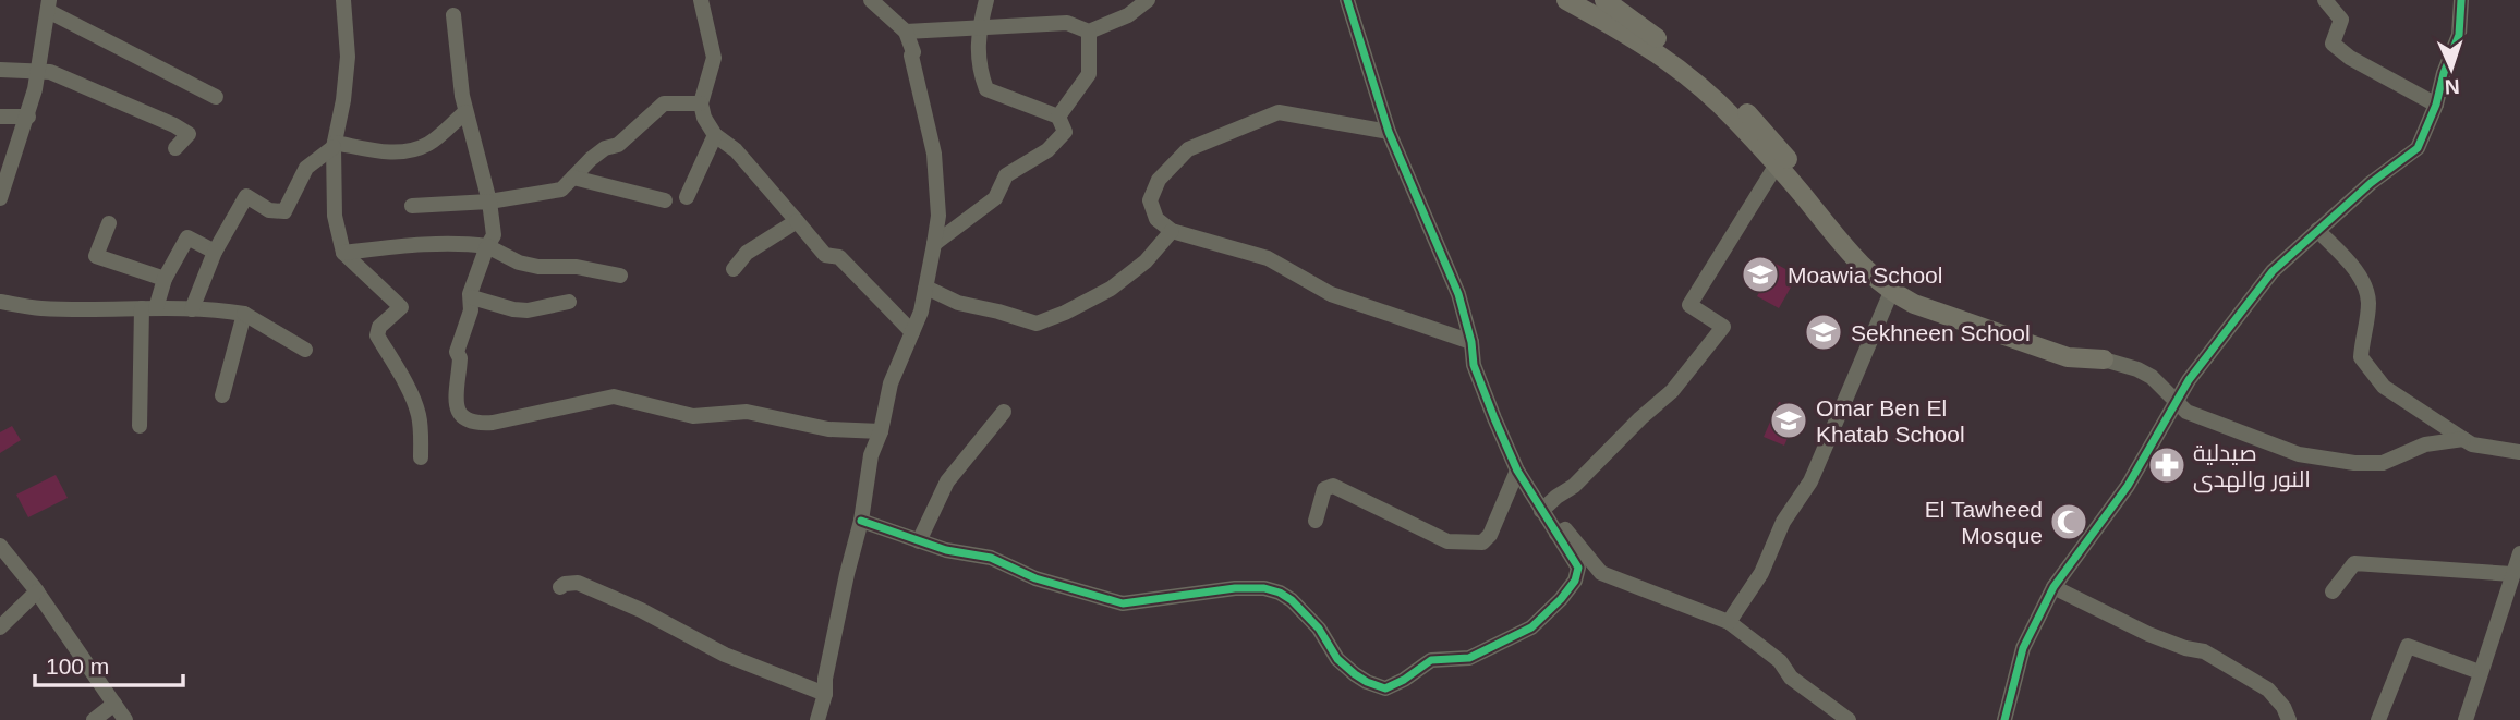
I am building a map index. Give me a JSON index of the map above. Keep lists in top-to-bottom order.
{
  "places": {
    "school or university": ["Moawia School", "Sekhneen School", "Omar Ben El Khatab School"],
    "pharmacy": ["صيدلية النور والهدى"],
    "mosque": ["El Tawheed Mosque"]
  },
  "scale_bar": "100 m",
  "north": "bottom"
}
